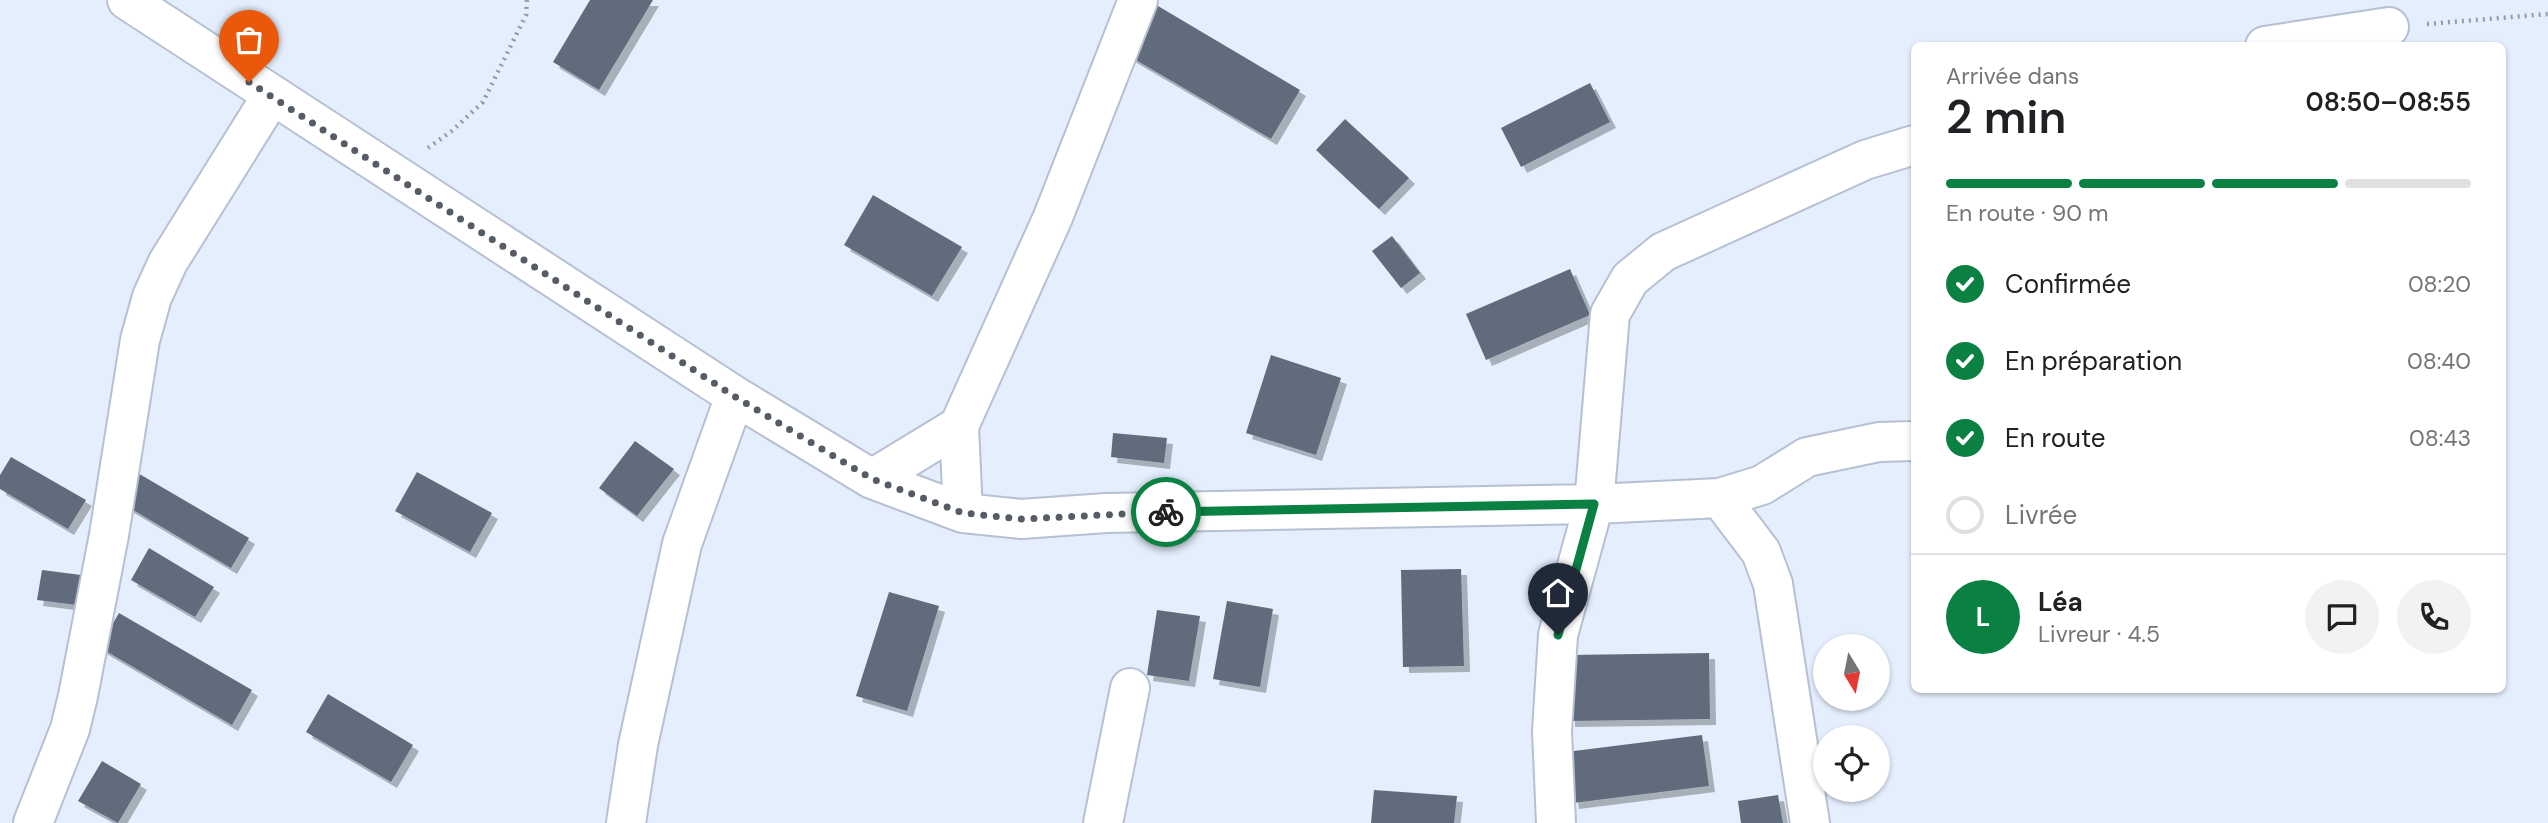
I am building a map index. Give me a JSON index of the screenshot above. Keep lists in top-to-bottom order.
{
  "north": "bottom",
  "page": {
    "heading": ["2 min", "Arrivée dans", "08:50–08:55"],
    "panel": ["Léa", "Livreur · 4.5"],
    "bar": "En route · 90 m",
    "list": [
      ["Confirmée", "08:20"],
      ["En préparation", "08:40"],
      ["En route", "08:43"],
      "Livrée"
    ],
    "round": "L"
  }
}
